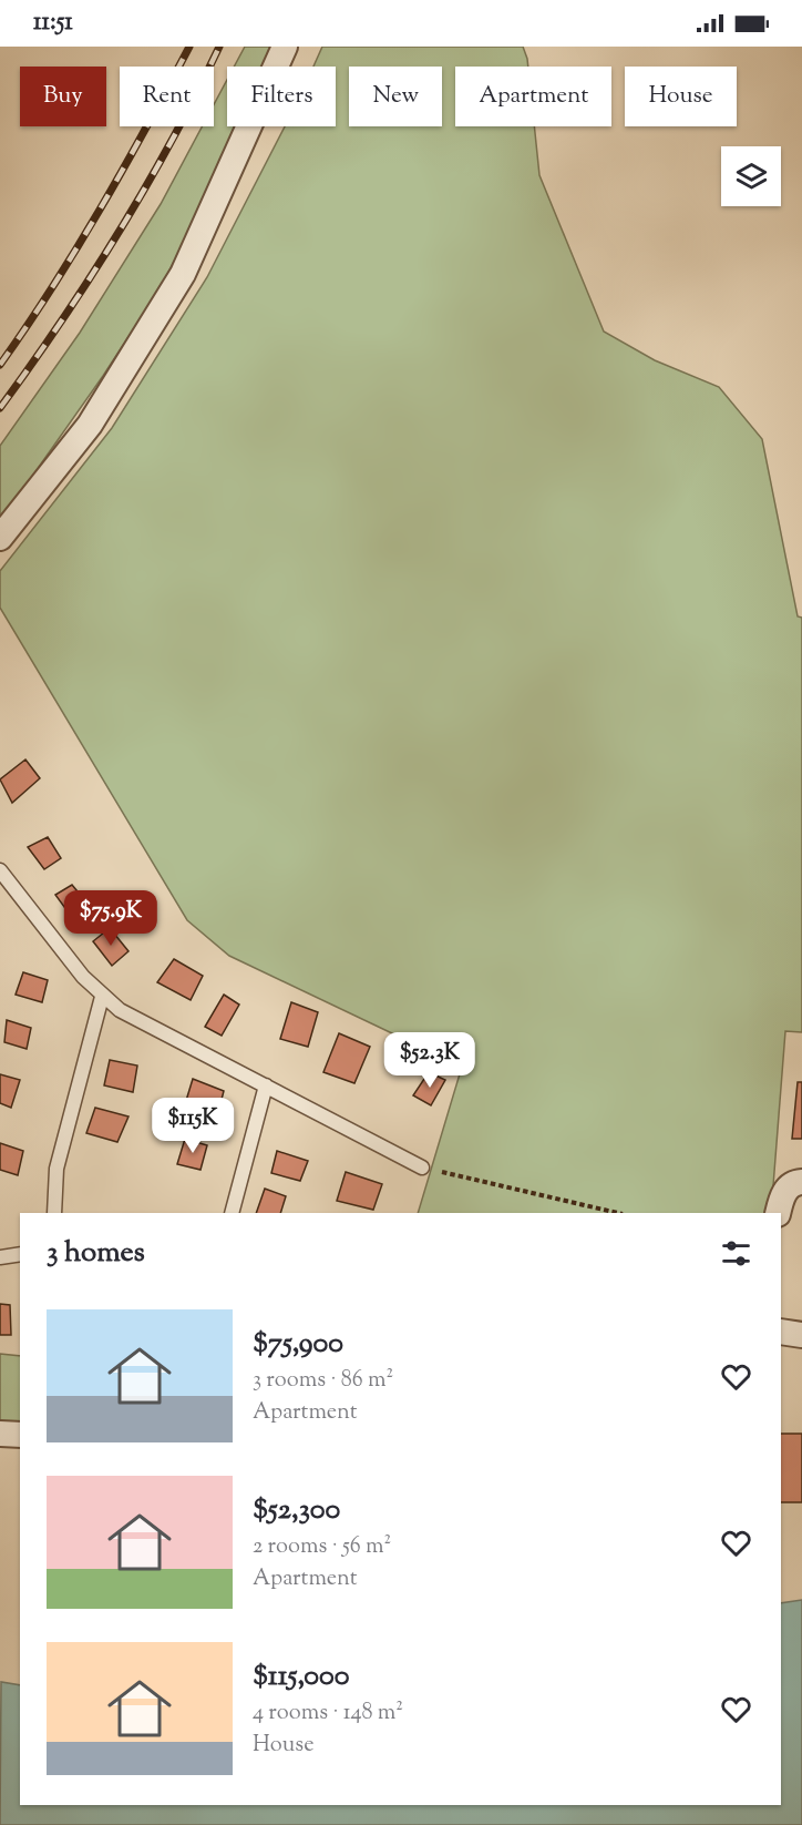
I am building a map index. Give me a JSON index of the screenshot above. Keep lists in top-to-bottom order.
{
  "page": {
    "status": "11:51",
    "chip": [
      "Buy",
      "Rent",
      "Filters",
      "New",
      "Apartment",
      "House"
    ],
    "price": ["$75.9K", "$52.3K", "$115K"],
    "heading": "3 homes",
    "list": [
      {
        "name": "$75,900",
        "note": "3 rooms · 86 m² · Apartment"
      },
      {
        "name": "$52,300",
        "note": "2 rooms · 56 m² · Apartment"
      },
      {
        "name": "$115,000",
        "note": "4 rooms · 148 m² · House"
      }
    ]
  }
}
